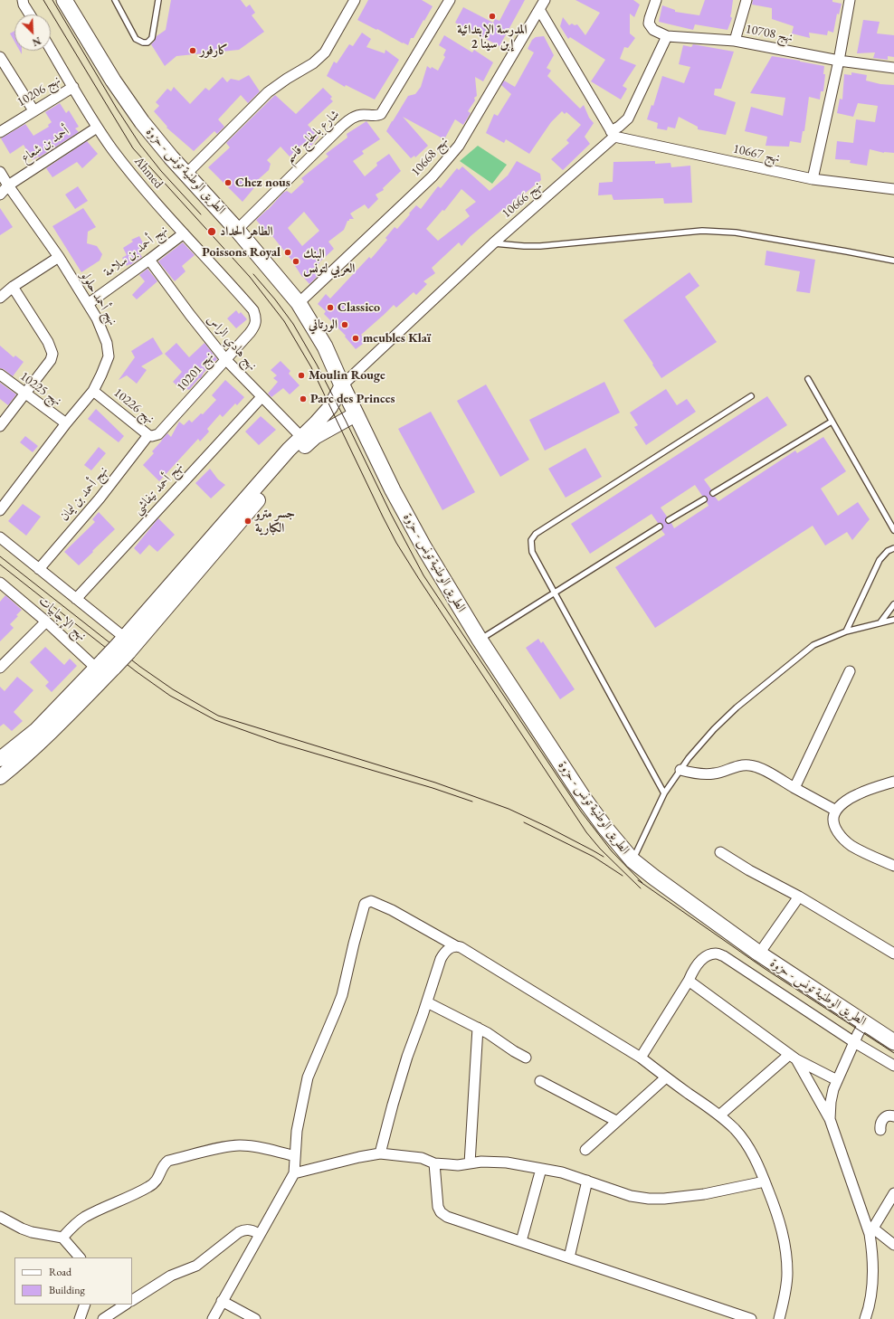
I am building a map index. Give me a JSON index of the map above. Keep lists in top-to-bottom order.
{
  "streets": {
    "main road": ["الطريق الوطنية تونس - حزوة"],
    "street": [
      "نهج 10708",
      "نهج 10206",
      "شارع بالحاج قاسم",
      "أحمد بن شعاع",
      "نهج 10667",
      "نهج 10668",
      "Ahmed",
      "نهج 10666",
      "نهج أحمد بن سلامة",
      "نهج أحمد حلولو",
      "نهج هادي الراس",
      "نهج 10201",
      "نهج 10225",
      "نهج 10226",
      "نهج أحمد تيفاشي",
      "نهج أحمد بن ليمان",
      "نهج الإجابيات"
    ]
  },
  "crossings": [
    ["نهج 10206", "Ahmed"],
    ["شارع بالحاج قاسم", "الطريق الوطنية تونس - حزوة"],
    ["أحمد بن شعاع", "Ahmed"],
    ["أحمد بن شعاع", "نهج أحمد حلولو"],
    ["نهج 10667", "نهج 10666"],
    ["نهج 10668", "الطريق الوطنية تونس - حزوة"],
    ["الطريق الوطنية تونس - حزوة", "نهج 10666"],
    ["Ahmed", "نهج أحمد بن سلامة"],
    ["Ahmed", "نهج 10201"],
    ["نهج أحمد بن سلامة", "نهج أحمد حلولو"],
    ["نهج أحمد بن سلامة", "نهج هادي الراس"],
    ["نهج أحمد حلولو", "نهج 10225"],
    ["نهج أحمد حلولو", "نهج 10226"],
    ["نهج هادي الراس", "نهج 10201"],
    ["نهج هادي الراس", "نهج أحمد تيفاشي"],
    ["نهج 10201", "نهج 10226"],
    ["نهج 10226", "نهج أحمد بن ليمان"]
  ],
  "places": [
    "المدرسة الإبتدائية إبن سينا 2",
    "كارفور",
    "Chez nous",
    "الطاهر الحداد",
    "Poissons Royal",
    "البنك العربي لتونس",
    "Classico",
    "الورتاني",
    "meubles Klaï",
    "Moulin Rouge",
    "Parc des Princes",
    "جسر مترو الكبارية"
  ],
  "legend": ["Road", "Building"],
  "north": "bottom right"
}
